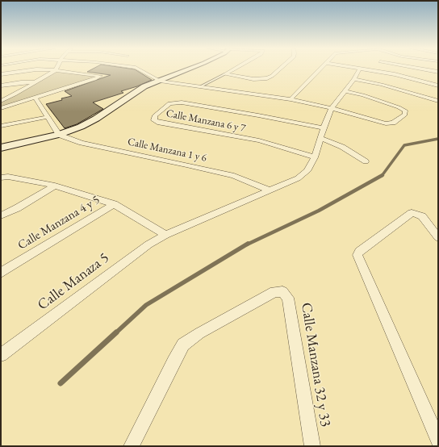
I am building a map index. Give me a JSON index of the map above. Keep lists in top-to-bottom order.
{
  "streets": {
    "street": [
      "Calle Manzana 6 y 7",
      "Calle Manzana 1 y 6",
      "Calle Manzana 4 y 5",
      "Calle Manaza 5",
      "Calle Manzana 32 y 33"
    ]
  },
  "crossings": [
    ["Calle Manzana 6 y 7", "Calle Manaza 5"],
    ["Calle Manzana 1 y 6", "Calle Manaza 5"]
  ]
}
